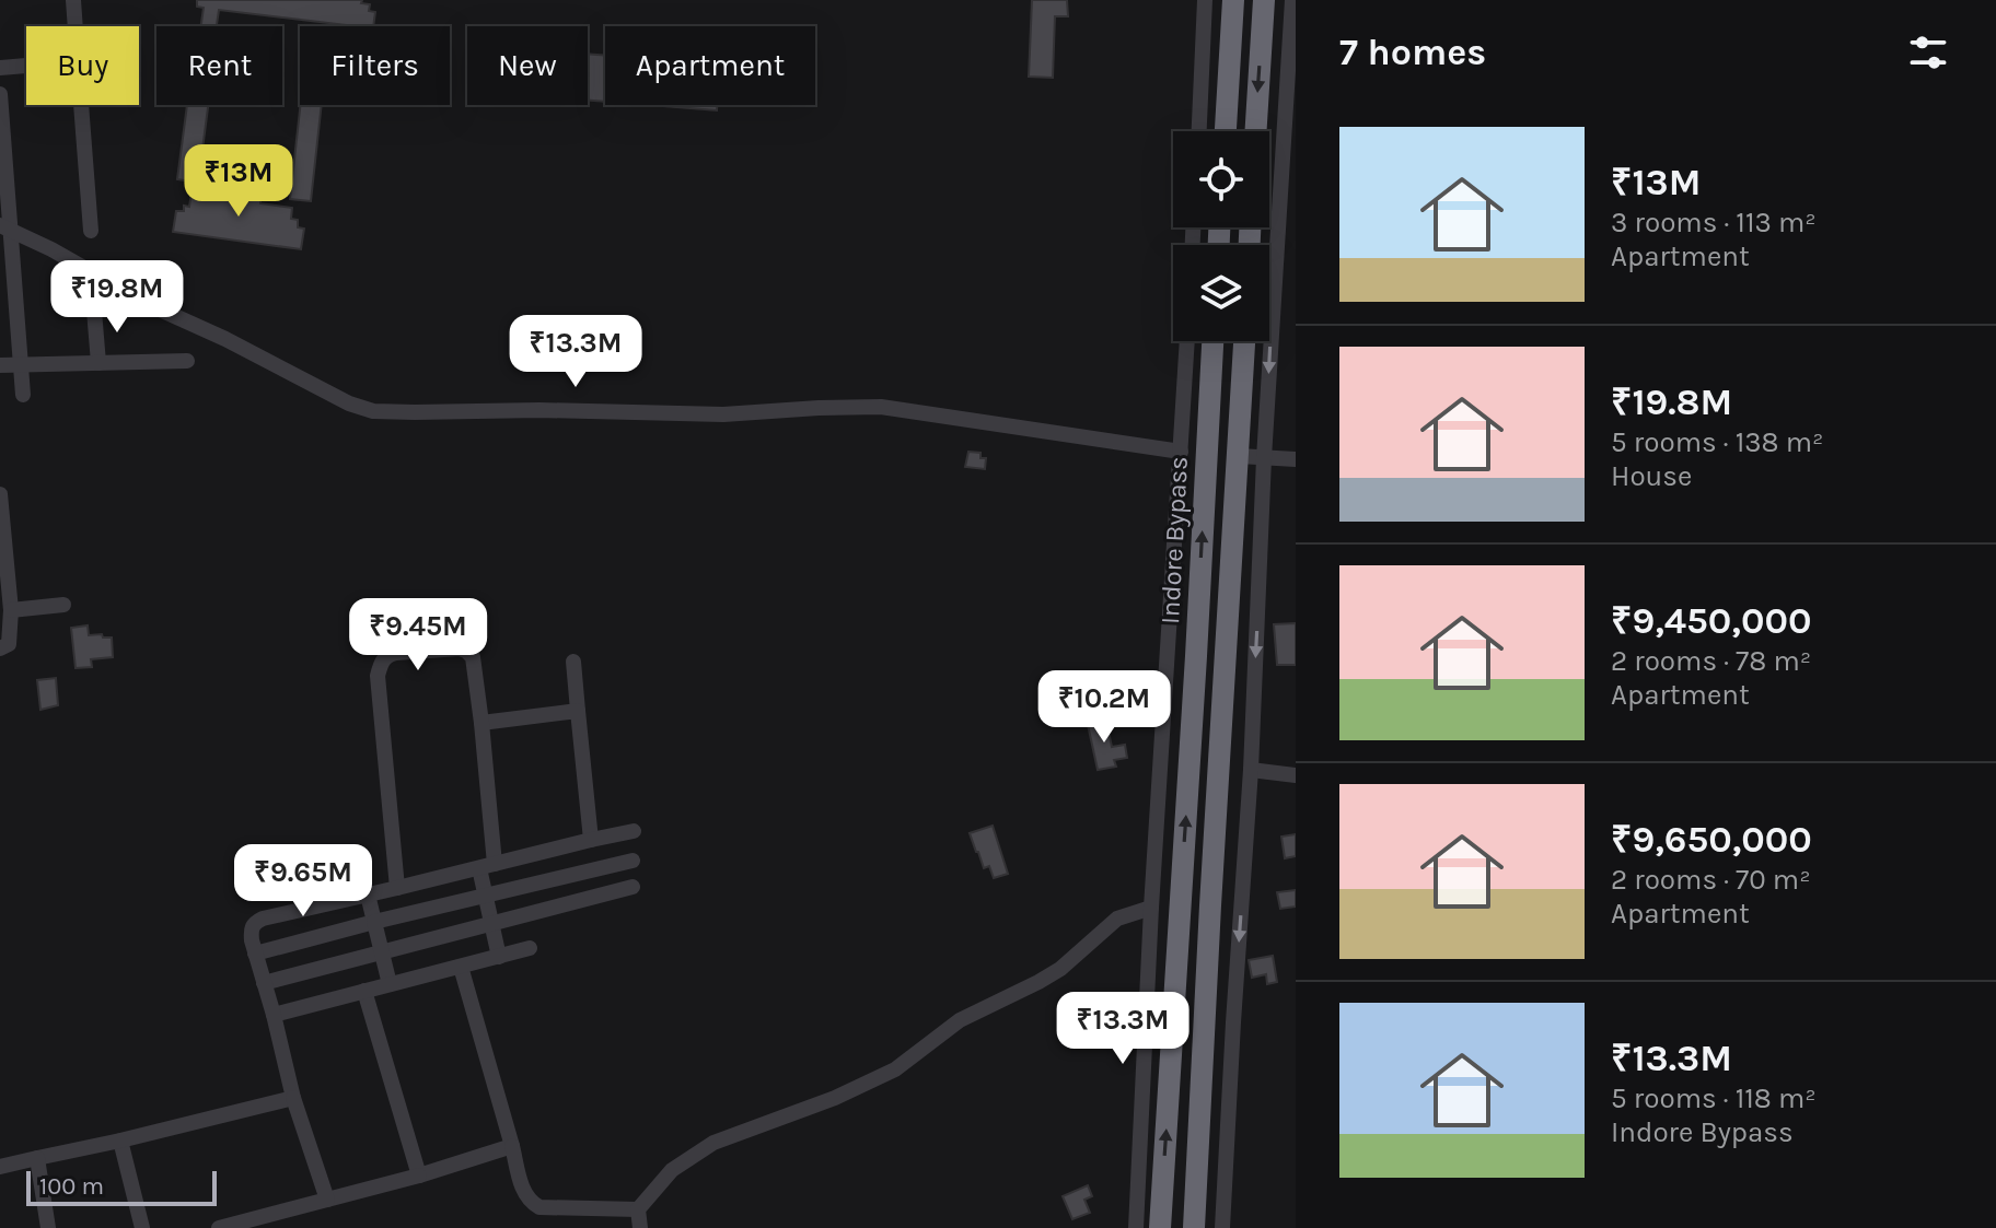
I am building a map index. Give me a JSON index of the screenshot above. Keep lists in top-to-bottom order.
{
  "streets": {
    "highway": ["Indore Bypass"]
  },
  "scale_bar": "100 m",
  "page": {
    "heading": "7 homes",
    "chip": [
      "Buy",
      "Rent",
      "Filters",
      "New",
      "Apartment"
    ],
    "list": [
      {
        "name": "₹13M",
        "note": "3 rooms · 113 m² · Apartment"
      },
      {
        "name": "₹19.8M",
        "note": "5 rooms · 138 m² · House"
      },
      {
        "name": "₹9,450,000",
        "note": "2 rooms · 78 m² · Apartment"
      },
      {
        "name": "₹9,650,000",
        "note": "2 rooms · 70 m² · Apartment"
      },
      {
        "name": "₹13.3M",
        "note": "5 rooms · 118 m² · Indore Bypass"
      }
    ],
    "price": [
      "₹13M",
      "₹19.8M",
      "₹13.3M",
      "₹9.45M",
      "₹10.2M",
      "₹9.65M",
      "₹13.3M"
    ],
    "scale": "100 m"
  }
}
